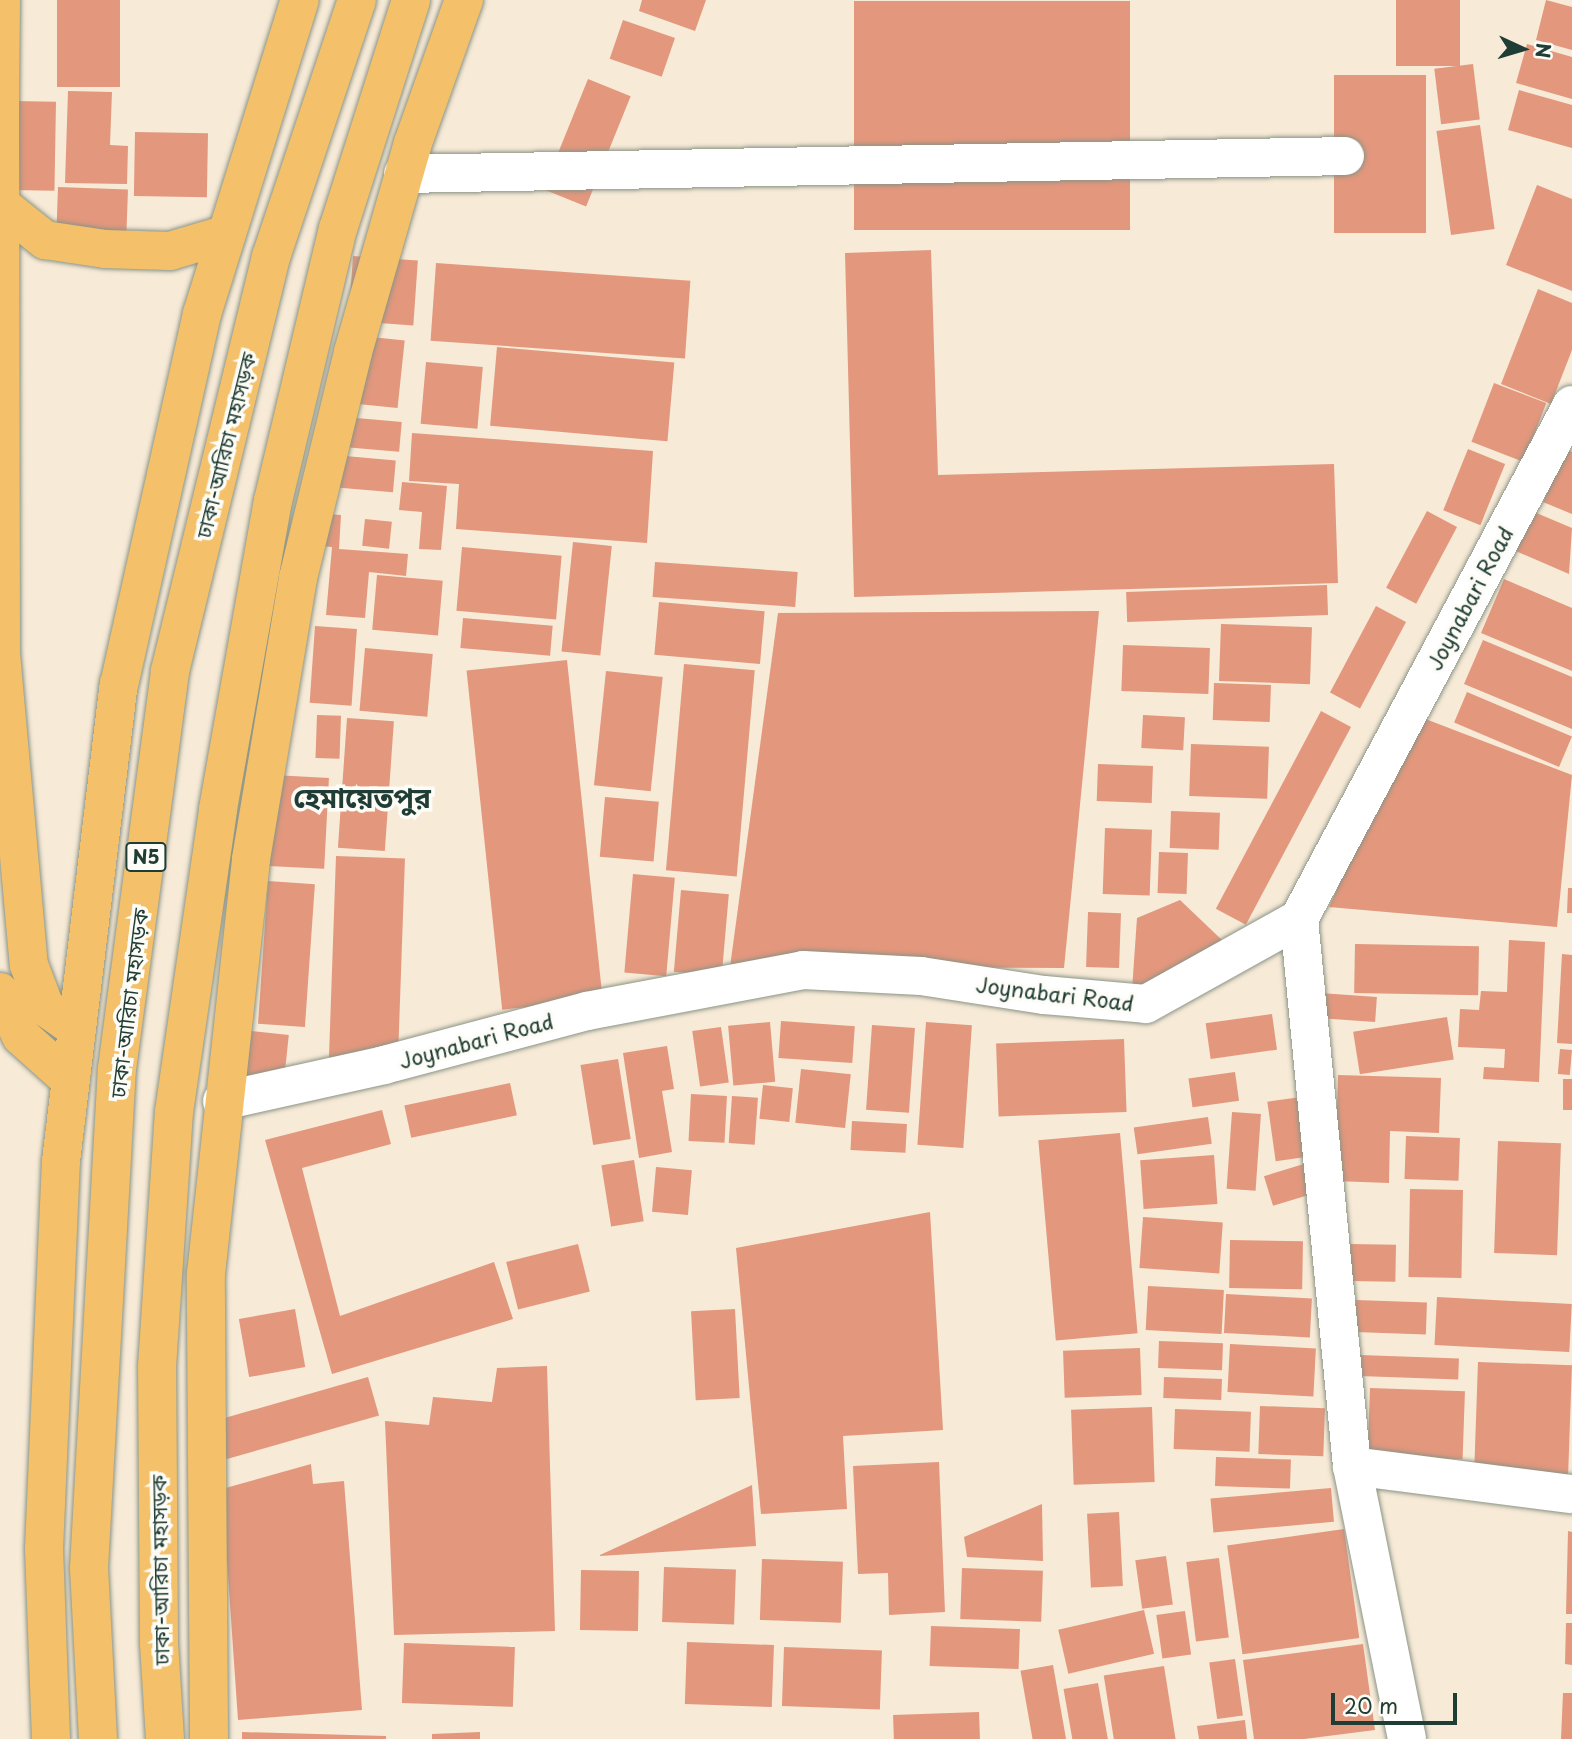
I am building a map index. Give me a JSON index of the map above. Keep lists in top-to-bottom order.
{
  "streets": {
    "main road": ["ঢাকা-আরিচা মহাসড়ক", "N5"],
    "street": ["Joynabari Road"]
  },
  "districts": ["হেমায়েতপুর"],
  "scale_bar": "20 m",
  "north": "right"
}
